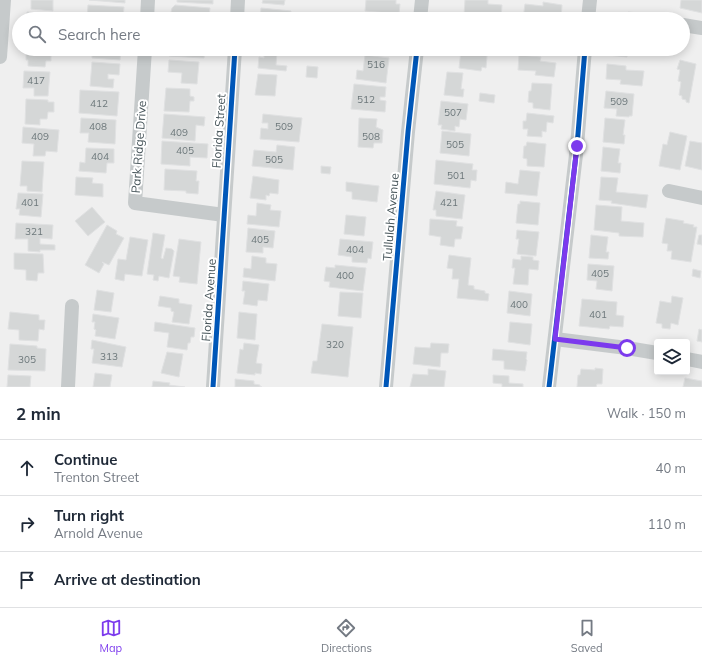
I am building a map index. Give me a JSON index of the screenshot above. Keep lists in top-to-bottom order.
{
  "streets": {
    "street": [
      "Florida Street",
      "Park Ridge Drive",
      "Tullulah Avenue",
      "Florida Avenue"
    ]
  },
  "crossings": [
    ["Florida Street", "Park Ridge Drive"],
    ["Florida Street", "Florida Avenue"],
    ["Park Ridge Drive", "Florida Avenue"]
  ],
  "house_numbers": [
    "516",
    "417",
    "512",
    "509",
    "412",
    "507",
    "408",
    "509",
    "409",
    "409",
    "508",
    "505",
    "405",
    "404",
    "505",
    "501",
    "401",
    "421",
    "321",
    "405",
    "404",
    "405",
    "400",
    "400",
    "401",
    "320",
    "313",
    "305"
  ],
  "page": {
    "search": "Search here",
    "heading": ["2 min", "Walk · 150 m"],
    "list": [
      ["Continue", "Trenton Street", "40 m"],
      ["Turn right", "Arnold Avenue", "110 m"],
      "Arrive at destination"
    ],
    "nav": ["Map", "Directions", "Saved"]
  }
}
